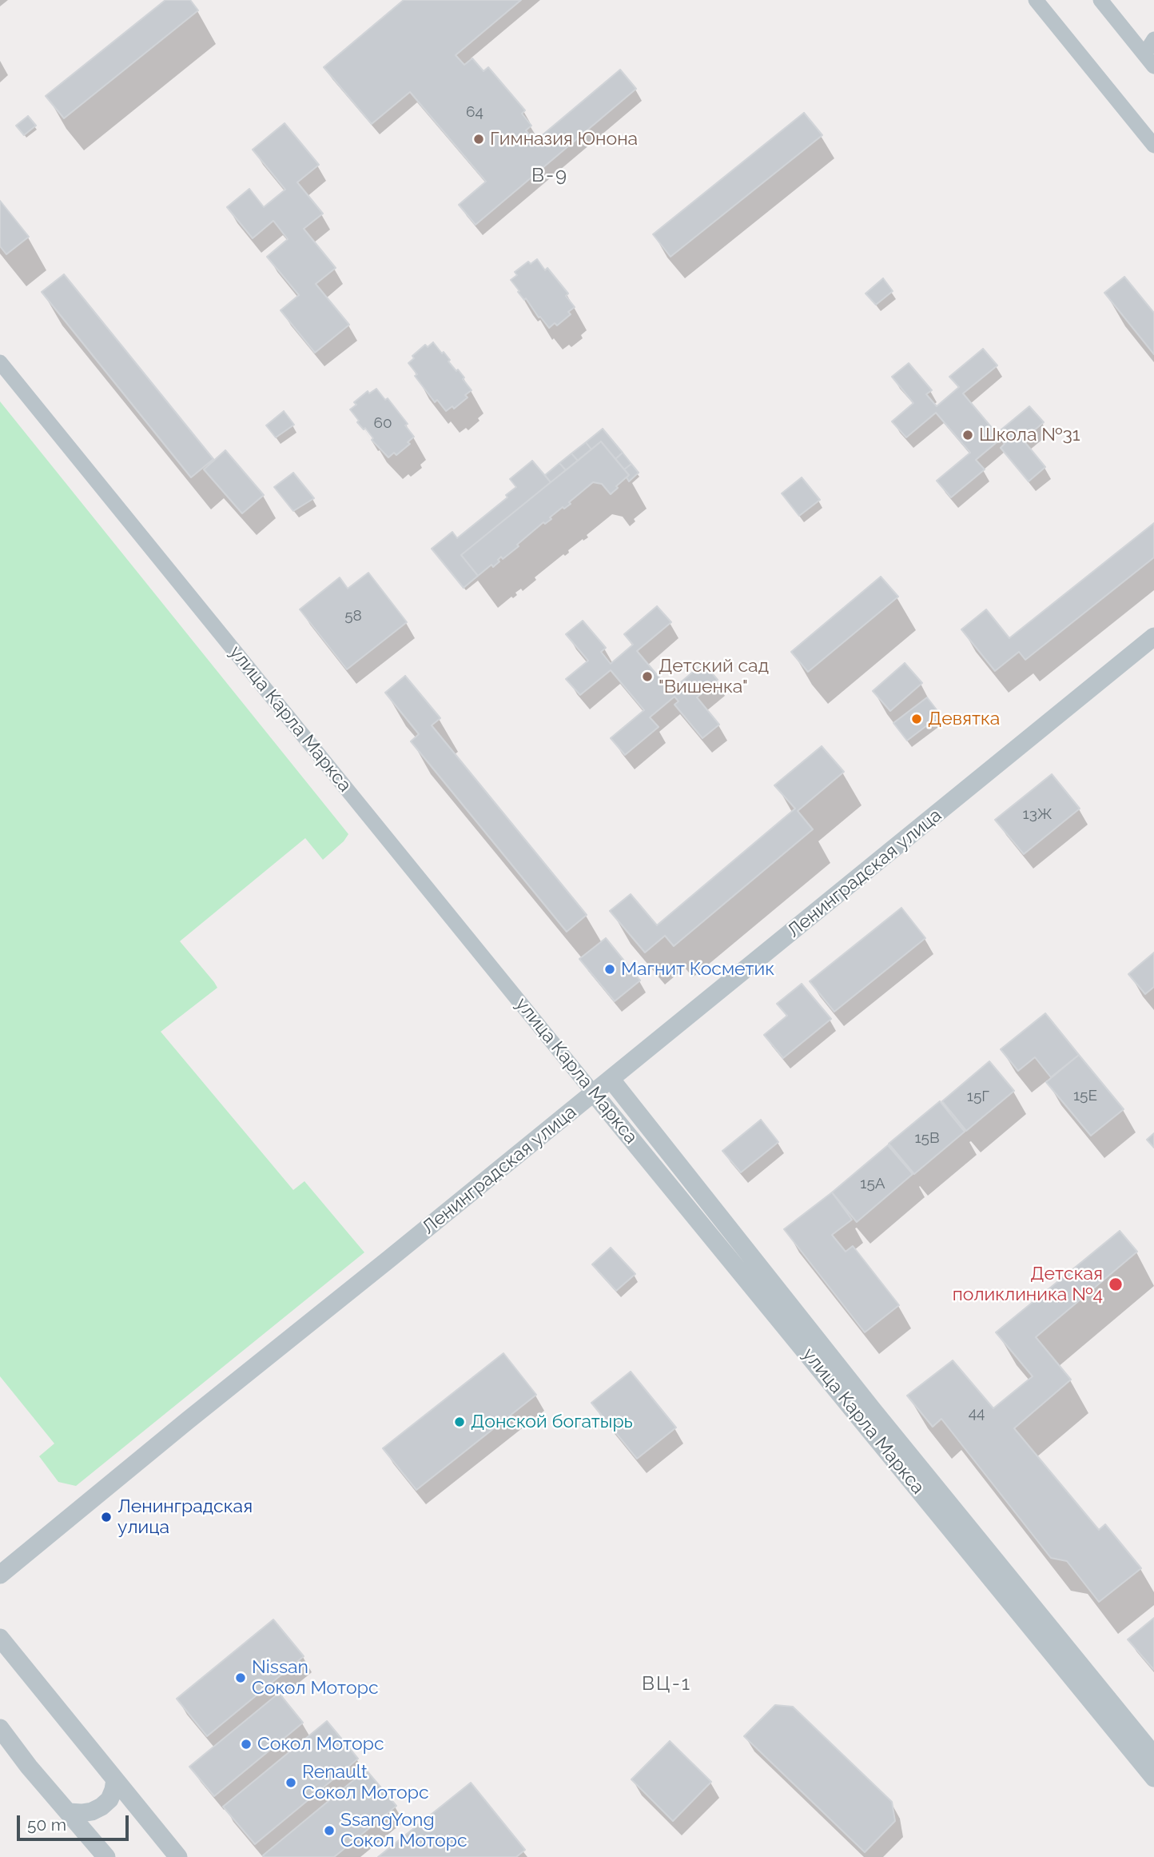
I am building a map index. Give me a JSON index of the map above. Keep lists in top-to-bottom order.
{
  "streets": {
    "street": ["улица Карла Маркса", "Ленинградская улица"]
  },
  "crossings": [
    ["улица Карла Маркса", "Ленинградская улица"]
  ],
  "districts": ["В-9", "ВЦ-1"],
  "places": [
    "Гимназия Юнона",
    "Школа №31",
    "Детский сад \"Вишенка\"",
    "Девятка",
    "Магнит Косметик",
    "Детская поликлиника №4",
    "Донской богатырь",
    "Ленинградская улица",
    "Nissan Сокол Моторс",
    "Сокол Моторс",
    "Renault Сокол Моторс",
    "SsangYong Сокол Моторс"
  ],
  "house_numbers": [
    "64",
    "60",
    "58",
    "13Ж",
    "15Е",
    "15Г",
    "15В",
    "15А",
    "44"
  ],
  "scale_bar": "50 m"
}
